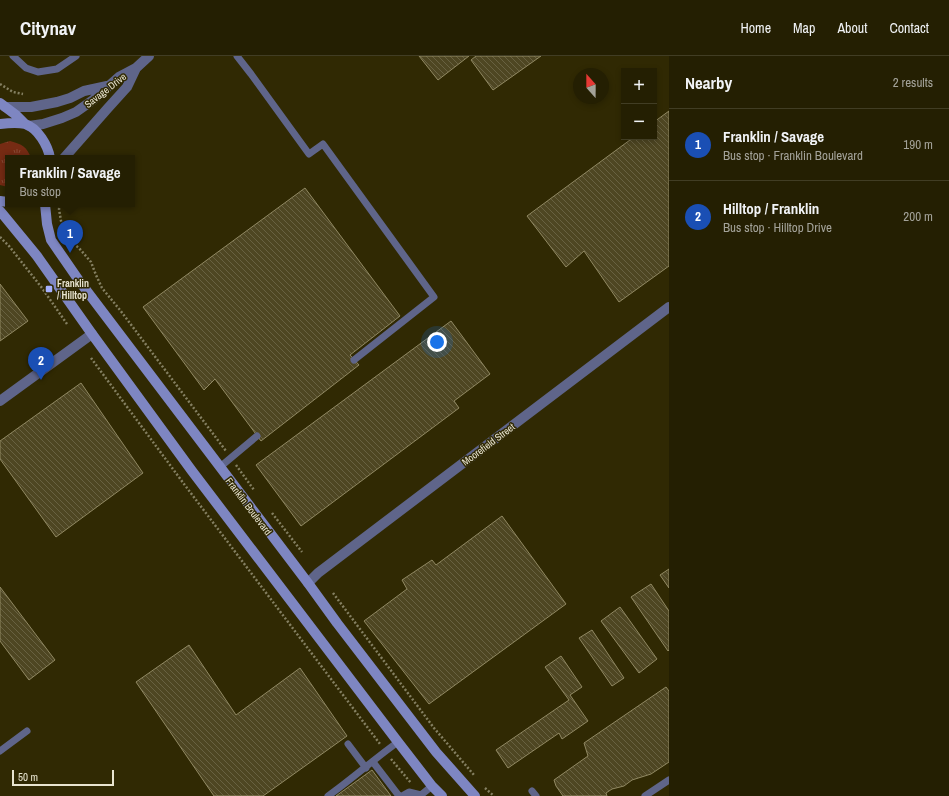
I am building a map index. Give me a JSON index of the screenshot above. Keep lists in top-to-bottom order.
{
  "streets": {
    "main road": ["Franklin Boulevard"],
    "street": ["Savage Drive", "Moorefield Street"]
  },
  "crossings": [
    ["Moorefield Street", "Franklin Boulevard"]
  ],
  "places": {
    "transit": ["Franklin / Hilltop"]
  },
  "scale_bar": "50 m",
  "north": "top",
  "page": {
    "header": "Citynav",
    "nav": [
      "Home",
      "Map",
      "About",
      "Contact"
    ],
    "heading": ["Nearby", "2 results"],
    "map_buttons": ["+", "−"],
    "list": [
      {
        "mark": "1",
        "name": "Franklin / Savage",
        "note": "Bus stop · Franklin Boulevard",
        "value": "190 m"
      },
      {
        "mark": "2",
        "name": "Hilltop / Franklin",
        "note": "Bus stop · Hilltop Drive",
        "value": "200 m"
      }
    ],
    "popup": ["Franklin / Savage", "Bus stop"],
    "pins": ["1", "2"],
    "scale": "50 m"
  }
}
